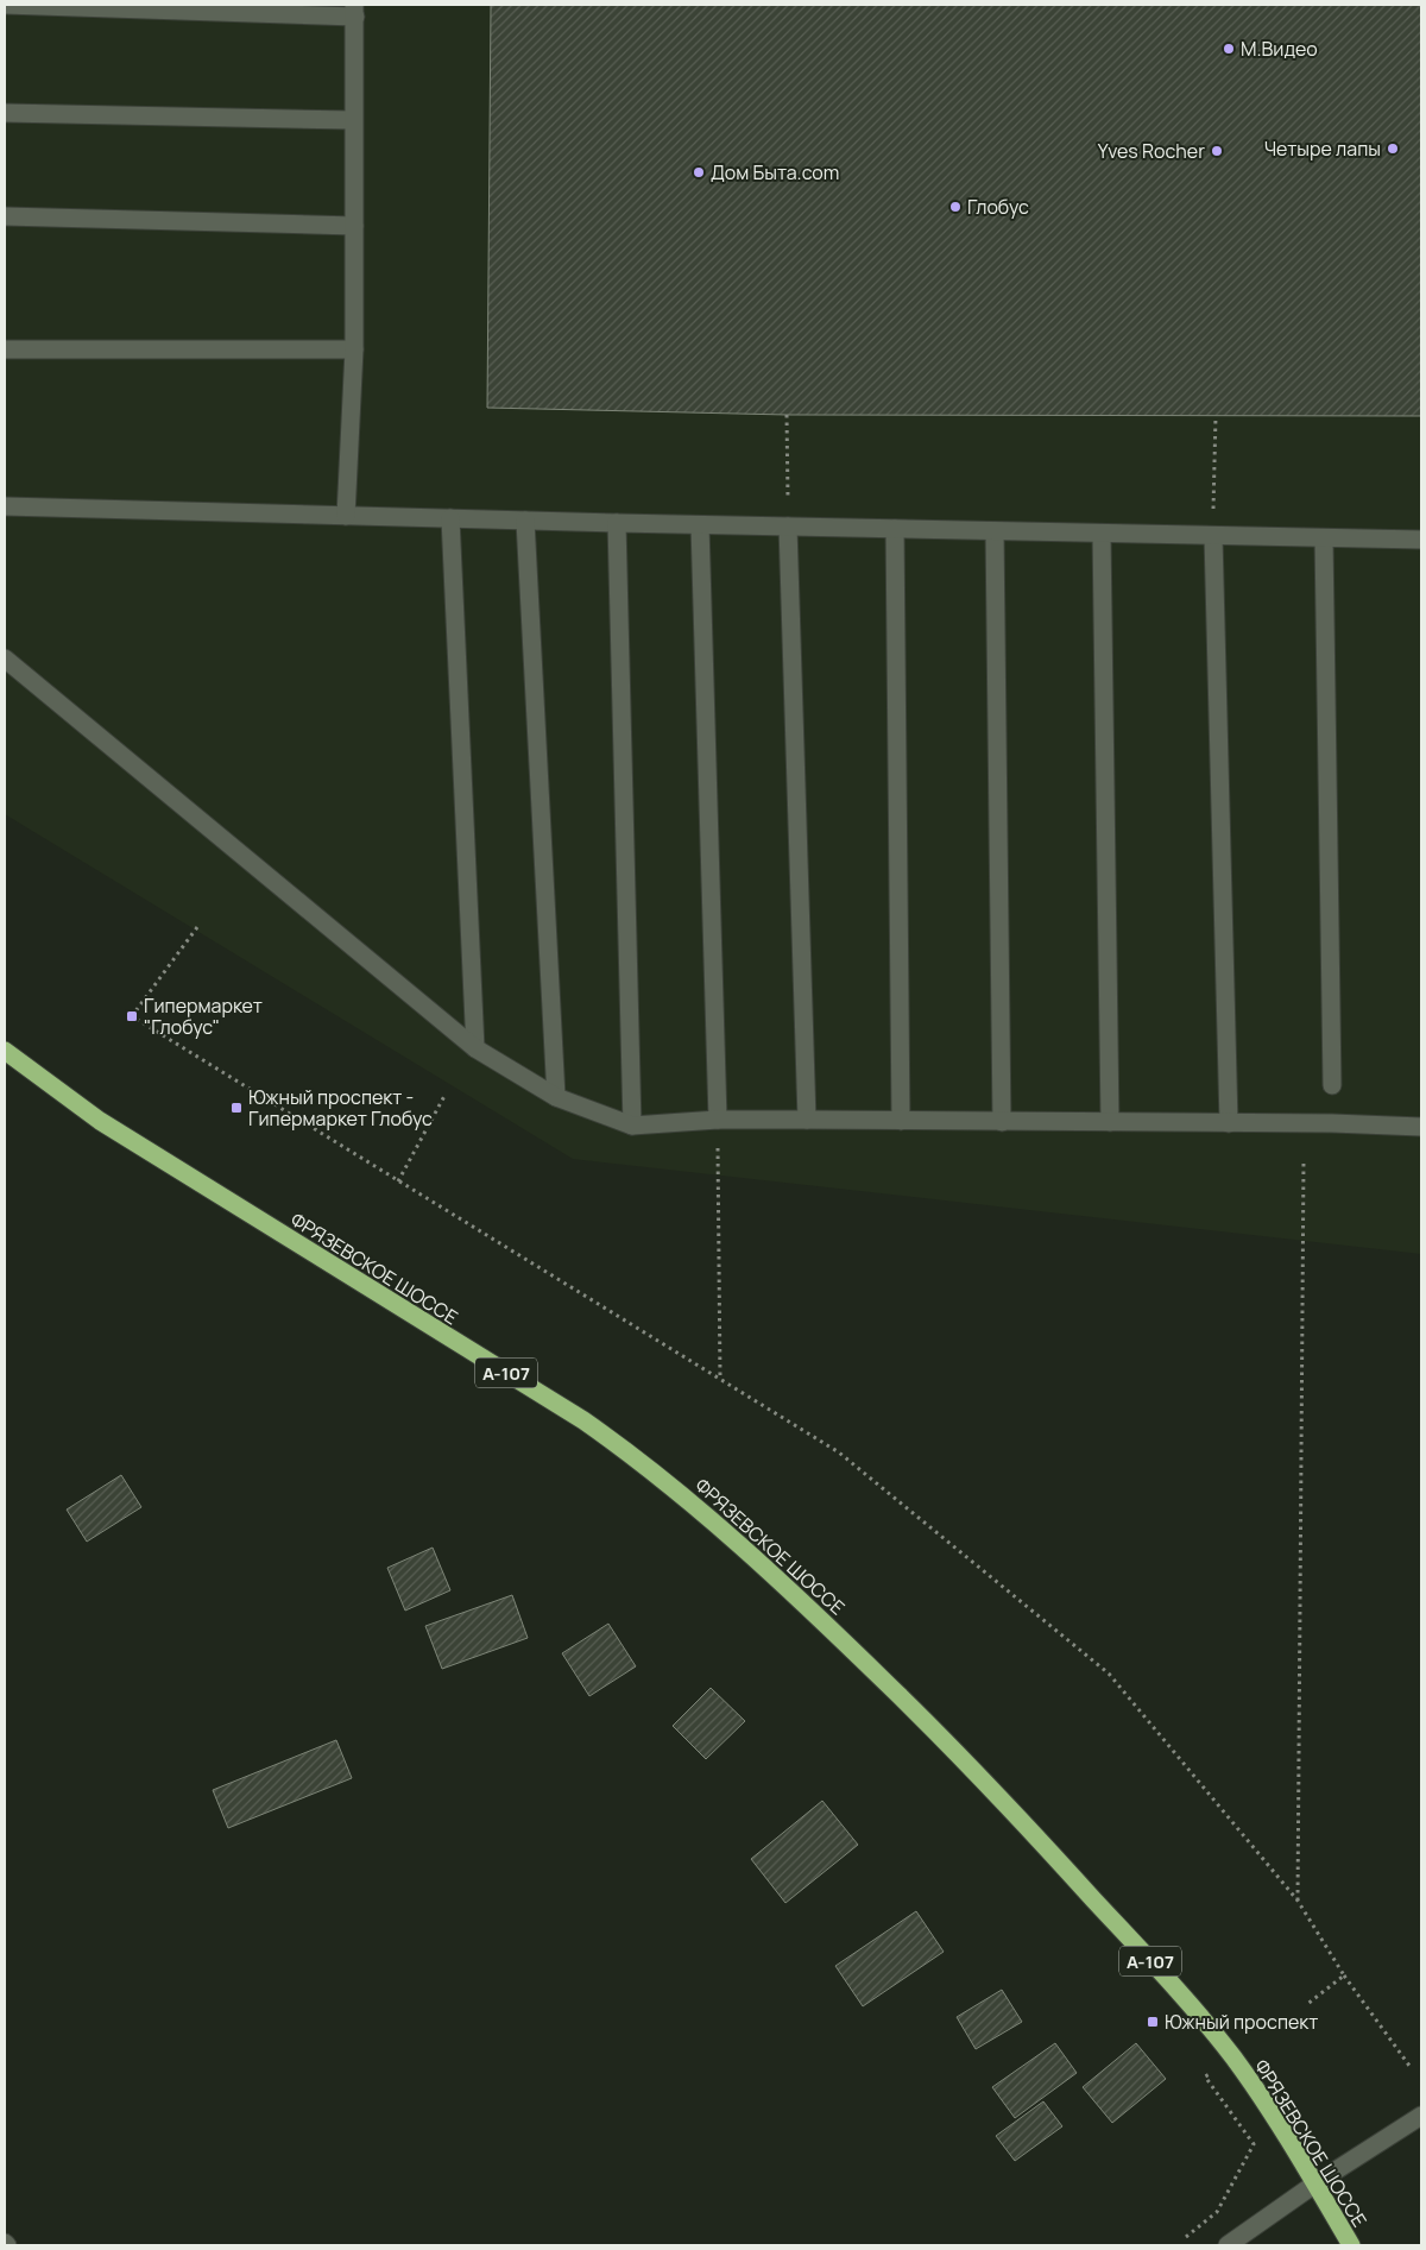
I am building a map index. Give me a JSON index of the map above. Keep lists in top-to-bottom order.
{
  "streets": {
    "highway": ["ФРЯЗЕВСКОЕ ШОССЕ", "А-107"]
  },
  "places": {
    "other": [
      "М.Видео",
      "Четыре лапы",
      "Yves Rocher",
      "Дом Быта.com",
      "Глобус"
    ],
    "transit": ["Гипермаркет \"Глобус\"", "Южный проспект - Гипермаркет Глобус", "Южный проспект"]
  }
}
